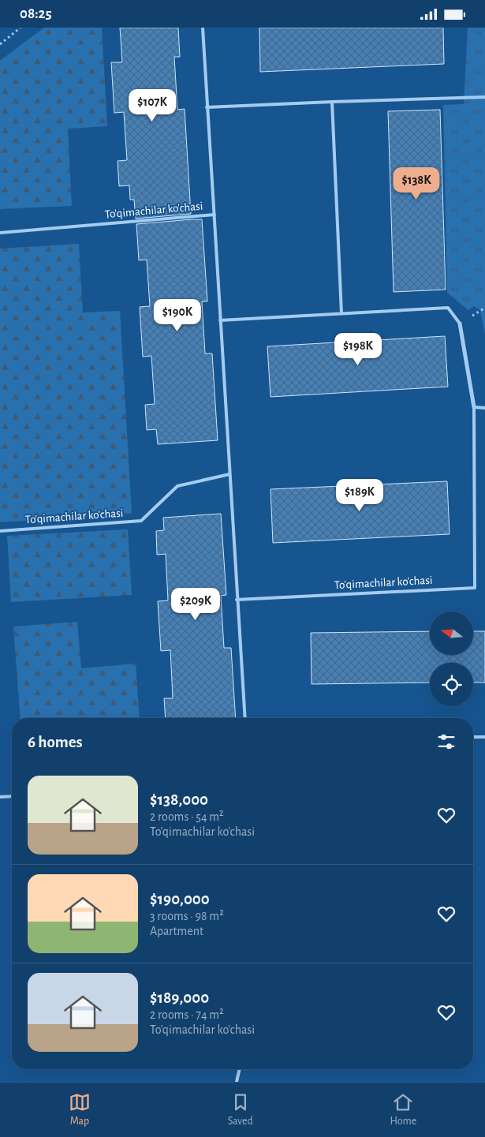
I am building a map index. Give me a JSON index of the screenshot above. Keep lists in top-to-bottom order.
{
  "streets": {
    "street": ["To'qimachilar ko'chasi"]
  },
  "north": "left",
  "page": {
    "status": "08:25",
    "price": [
      "$107K",
      "$138K",
      "$190K",
      "$198K",
      "$189K",
      "$209K"
    ],
    "heading": "6 homes",
    "list": [
      {
        "name": "$138,000",
        "note": "2 rooms · 54 m² · To'qimachilar ko'chasi"
      },
      {
        "name": "$190,000",
        "note": "3 rooms · 98 m² · Apartment"
      },
      {
        "name": "$189,000",
        "note": "2 rooms · 74 m² · To'qimachilar ko'chasi"
      }
    ],
    "tabs": ["Map", "Saved", "Home"]
  }
}
